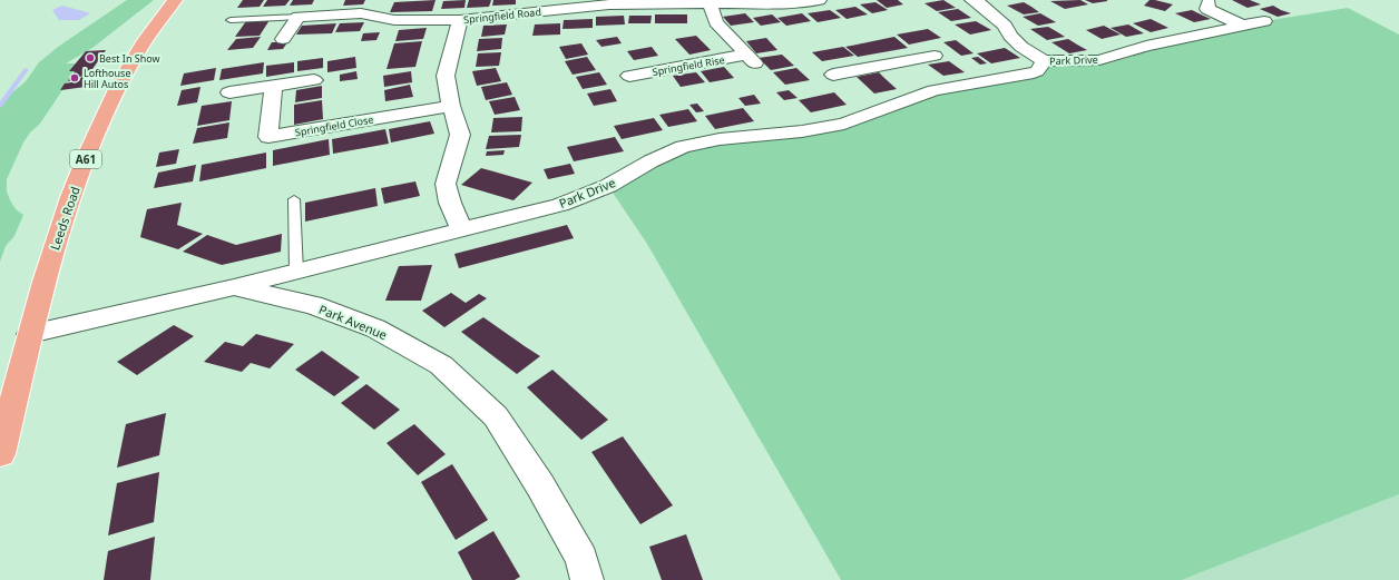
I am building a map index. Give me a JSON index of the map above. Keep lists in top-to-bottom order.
{
  "streets": {
    "main road": ["A61", "Leeds Road"],
    "street": [
      "Springfield Road",
      "Park Drive",
      "Springfield Rise",
      "Springfield Close",
      "Park Avenue"
    ]
  },
  "crossings": [
    ["Springfield Road", "Springfield Rise"],
    ["Park Drive", "Park Avenue"],
    ["Leeds Road", "Park Avenue"]
  ],
  "places": ["Best In Show", "Lofthouse Hill Autos"]
}
